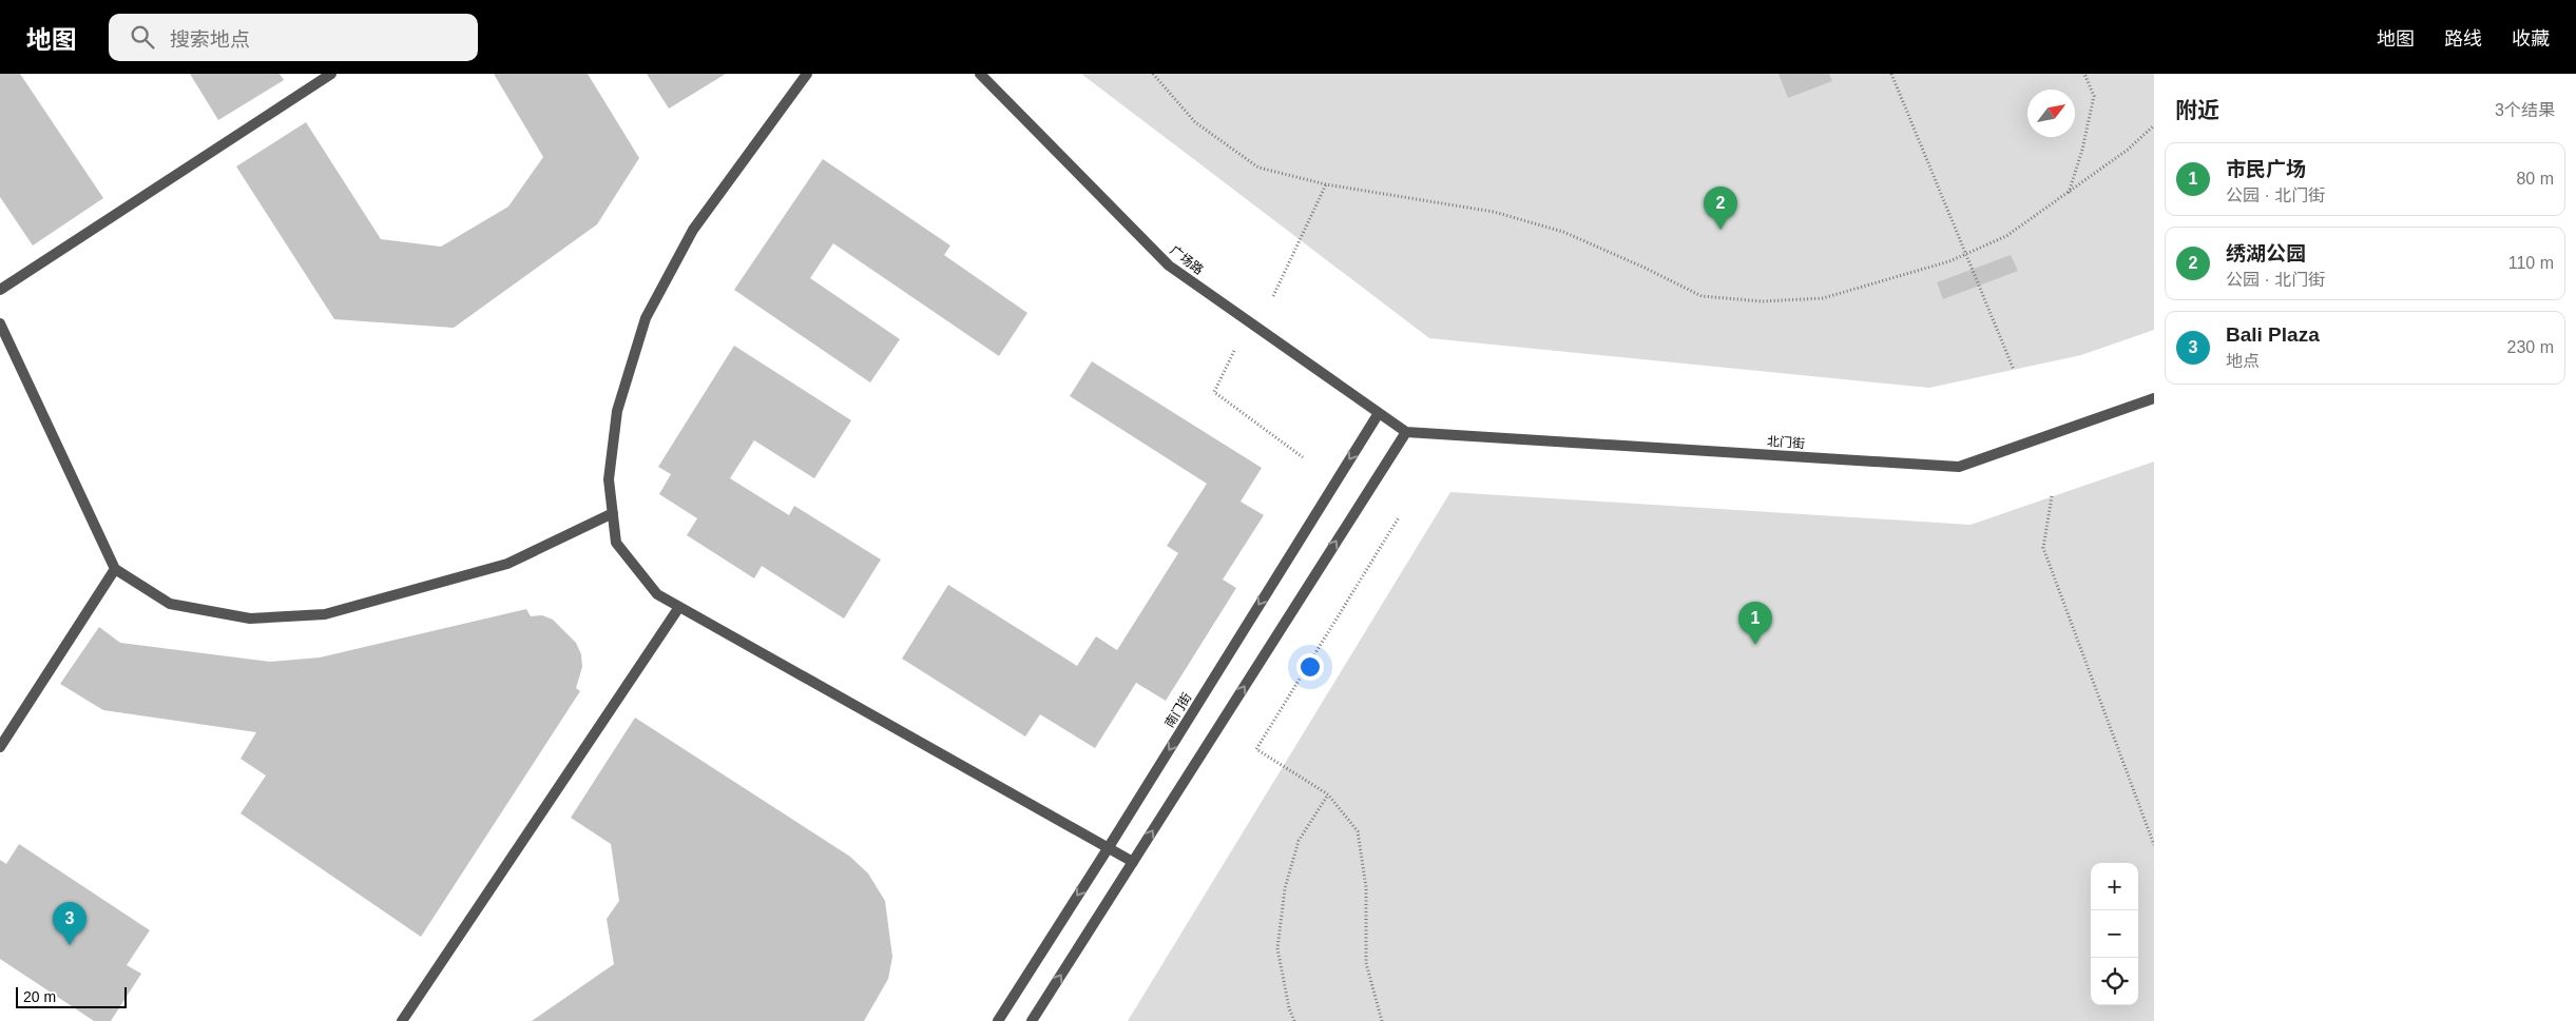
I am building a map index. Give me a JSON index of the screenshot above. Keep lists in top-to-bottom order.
{
  "streets": {
    "street": ["广场路", "北门街", "南门街"]
  },
  "crossings": [
    ["广场路", "北门街"],
    ["广场路", "南门街"]
  ],
  "scale_bar": "20 m",
  "north": "top right",
  "page": {
    "header": "地图",
    "search": "搜索地点",
    "nav": ["地图", "路线", "收藏"],
    "heading": ["附近", "3个结果"],
    "list": [
      {
        "mark": "1",
        "name": "市民广场",
        "note": "公园 · 北门街",
        "value": "80 m"
      },
      {
        "mark": "2",
        "name": "绣湖公园",
        "note": "公园 · 北门街",
        "value": "110 m"
      },
      {
        "mark": "3",
        "name": "Bali Plaza",
        "note": "地点",
        "value": "230 m"
      }
    ],
    "pins": ["2", "1", "3"],
    "map_buttons": ["+", "−"],
    "scale": "20 m"
  }
}
